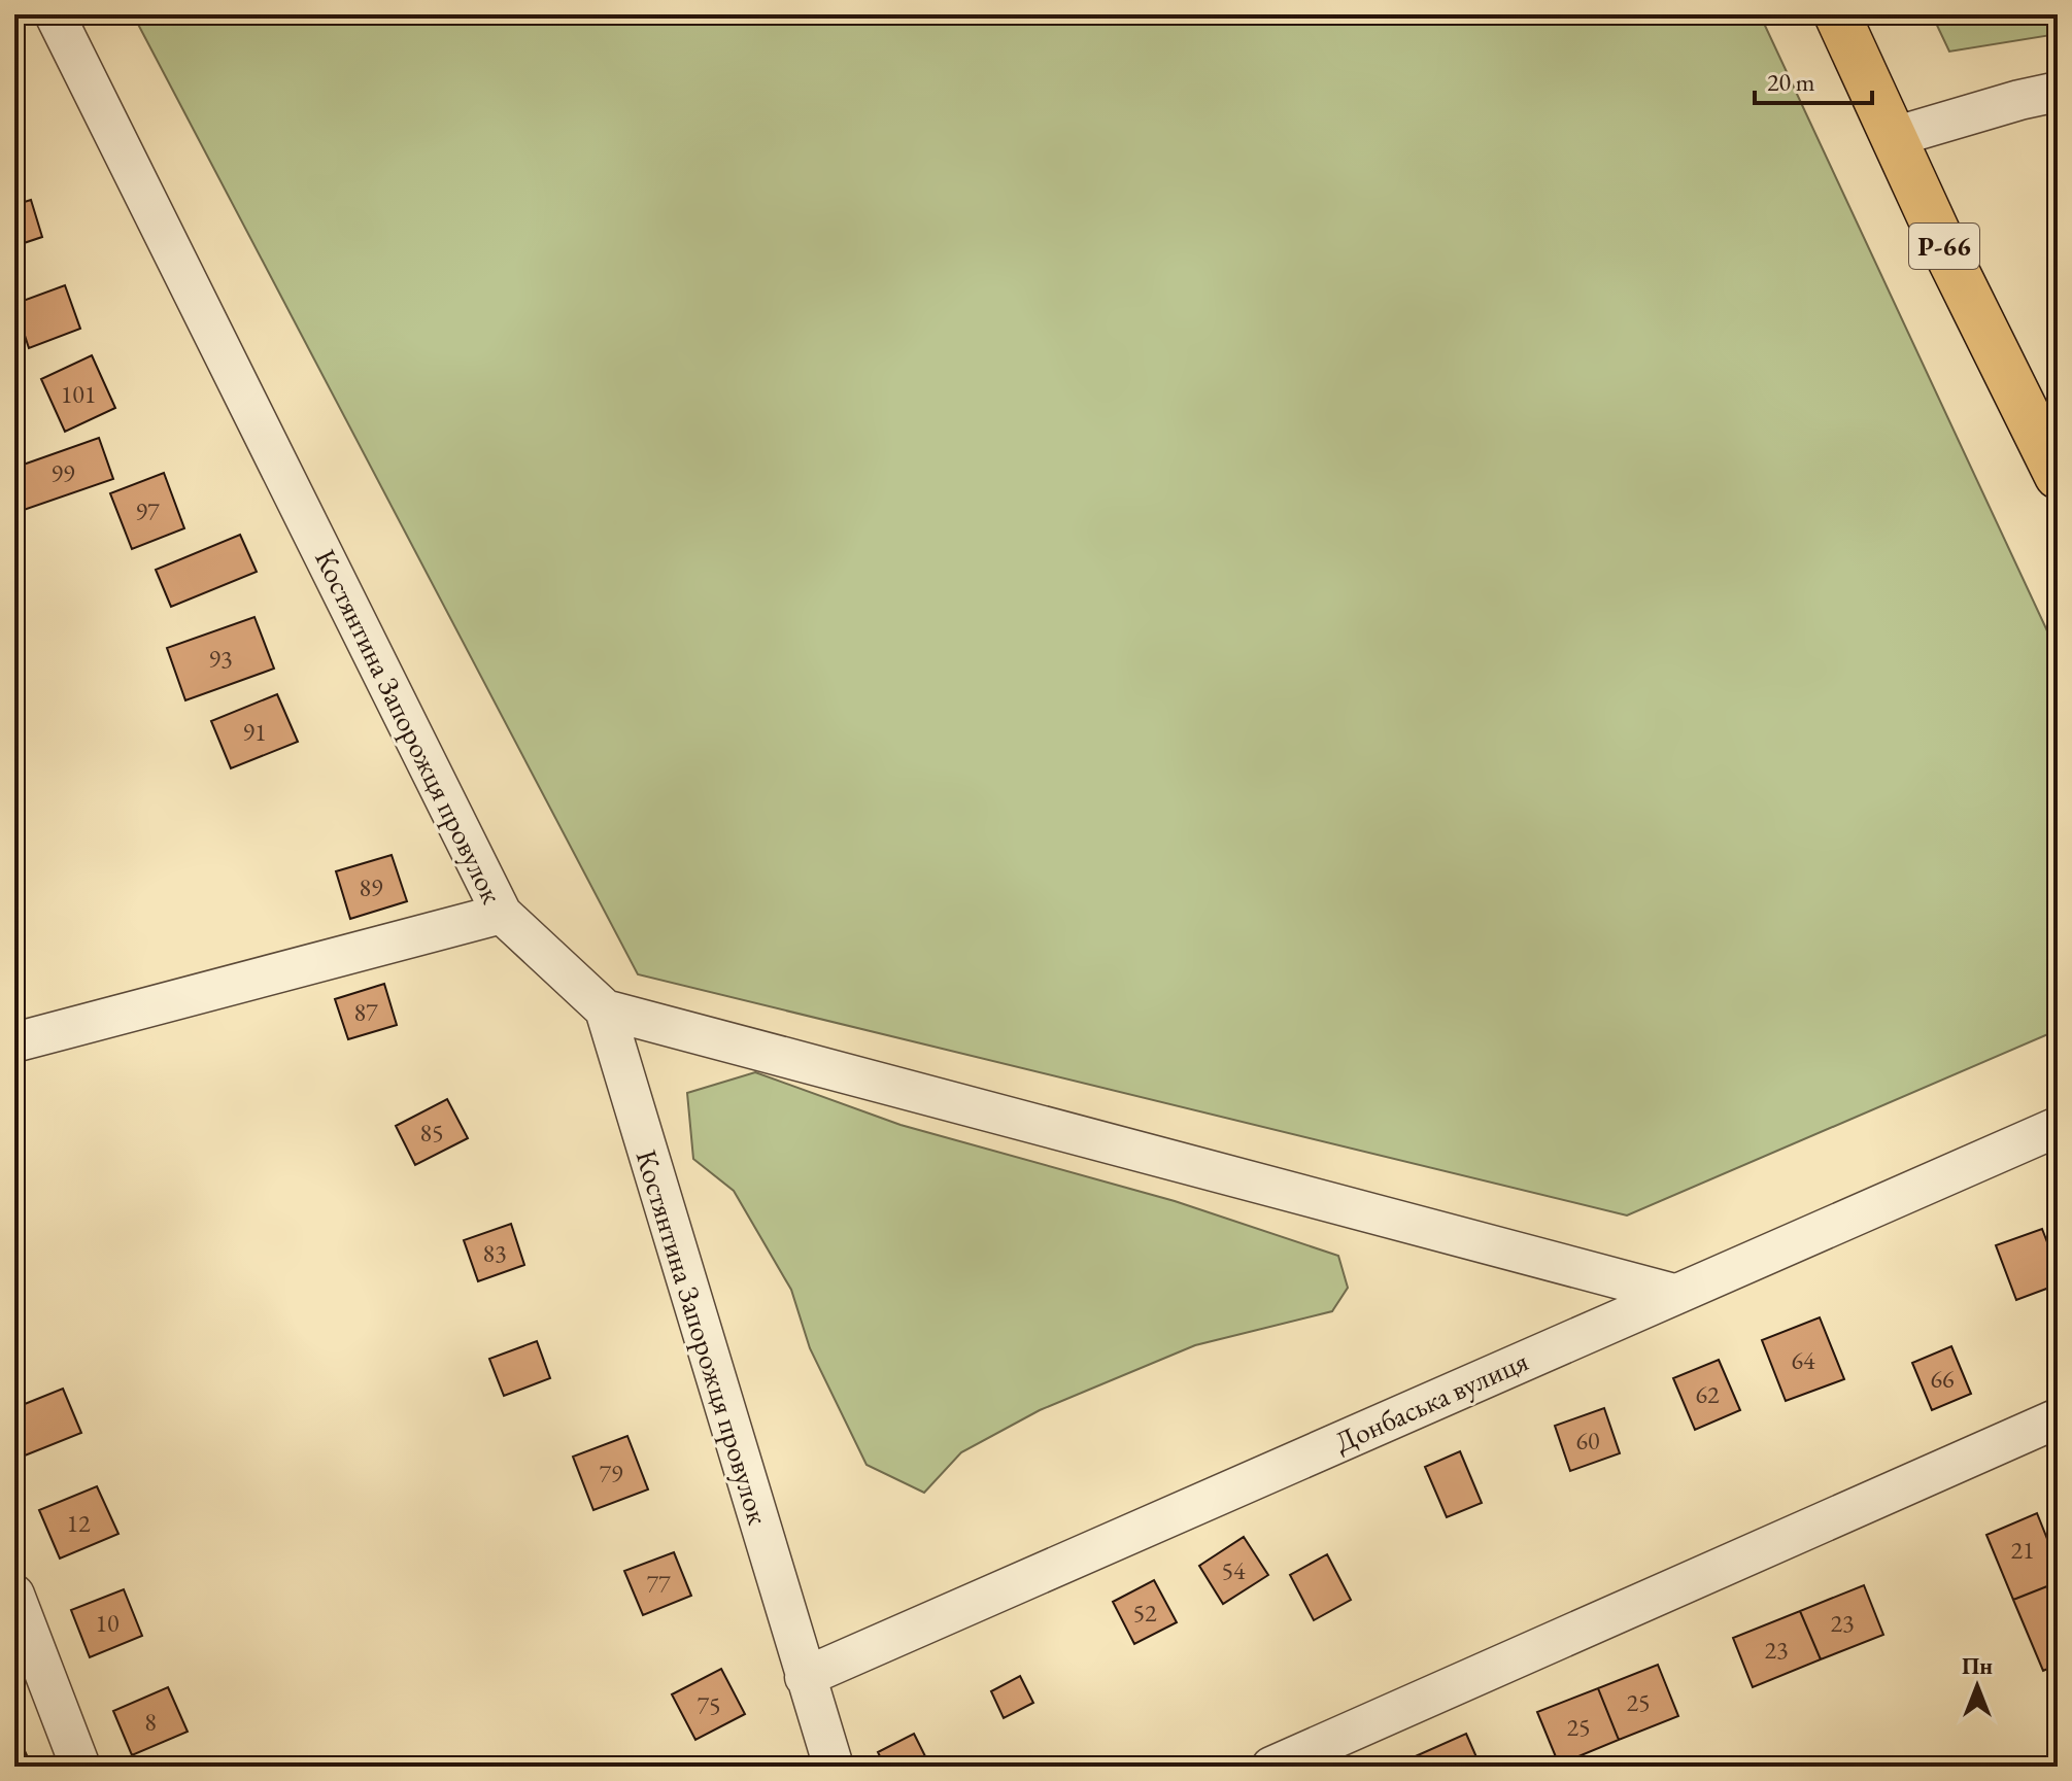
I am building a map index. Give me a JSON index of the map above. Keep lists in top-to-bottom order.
{
  "streets": {
    "main road": ["Р-66"],
    "street": ["Костянтина Запорожця провулок", "Донбаська вулиця"]
  },
  "crossings": [
    ["Костянтина Запорожця провулок", "Донбаська вулиця"]
  ],
  "house_numbers": [
    "101",
    "99",
    "97",
    "93",
    "91",
    "89",
    "87",
    "85",
    "83",
    "64",
    "66",
    "62",
    "60",
    "79",
    "12",
    "21",
    "54",
    "77",
    "52",
    "10",
    "23",
    "23",
    "25",
    "75",
    "8",
    "25"
  ],
  "scale_bar": "20 m",
  "north": "top"
}
